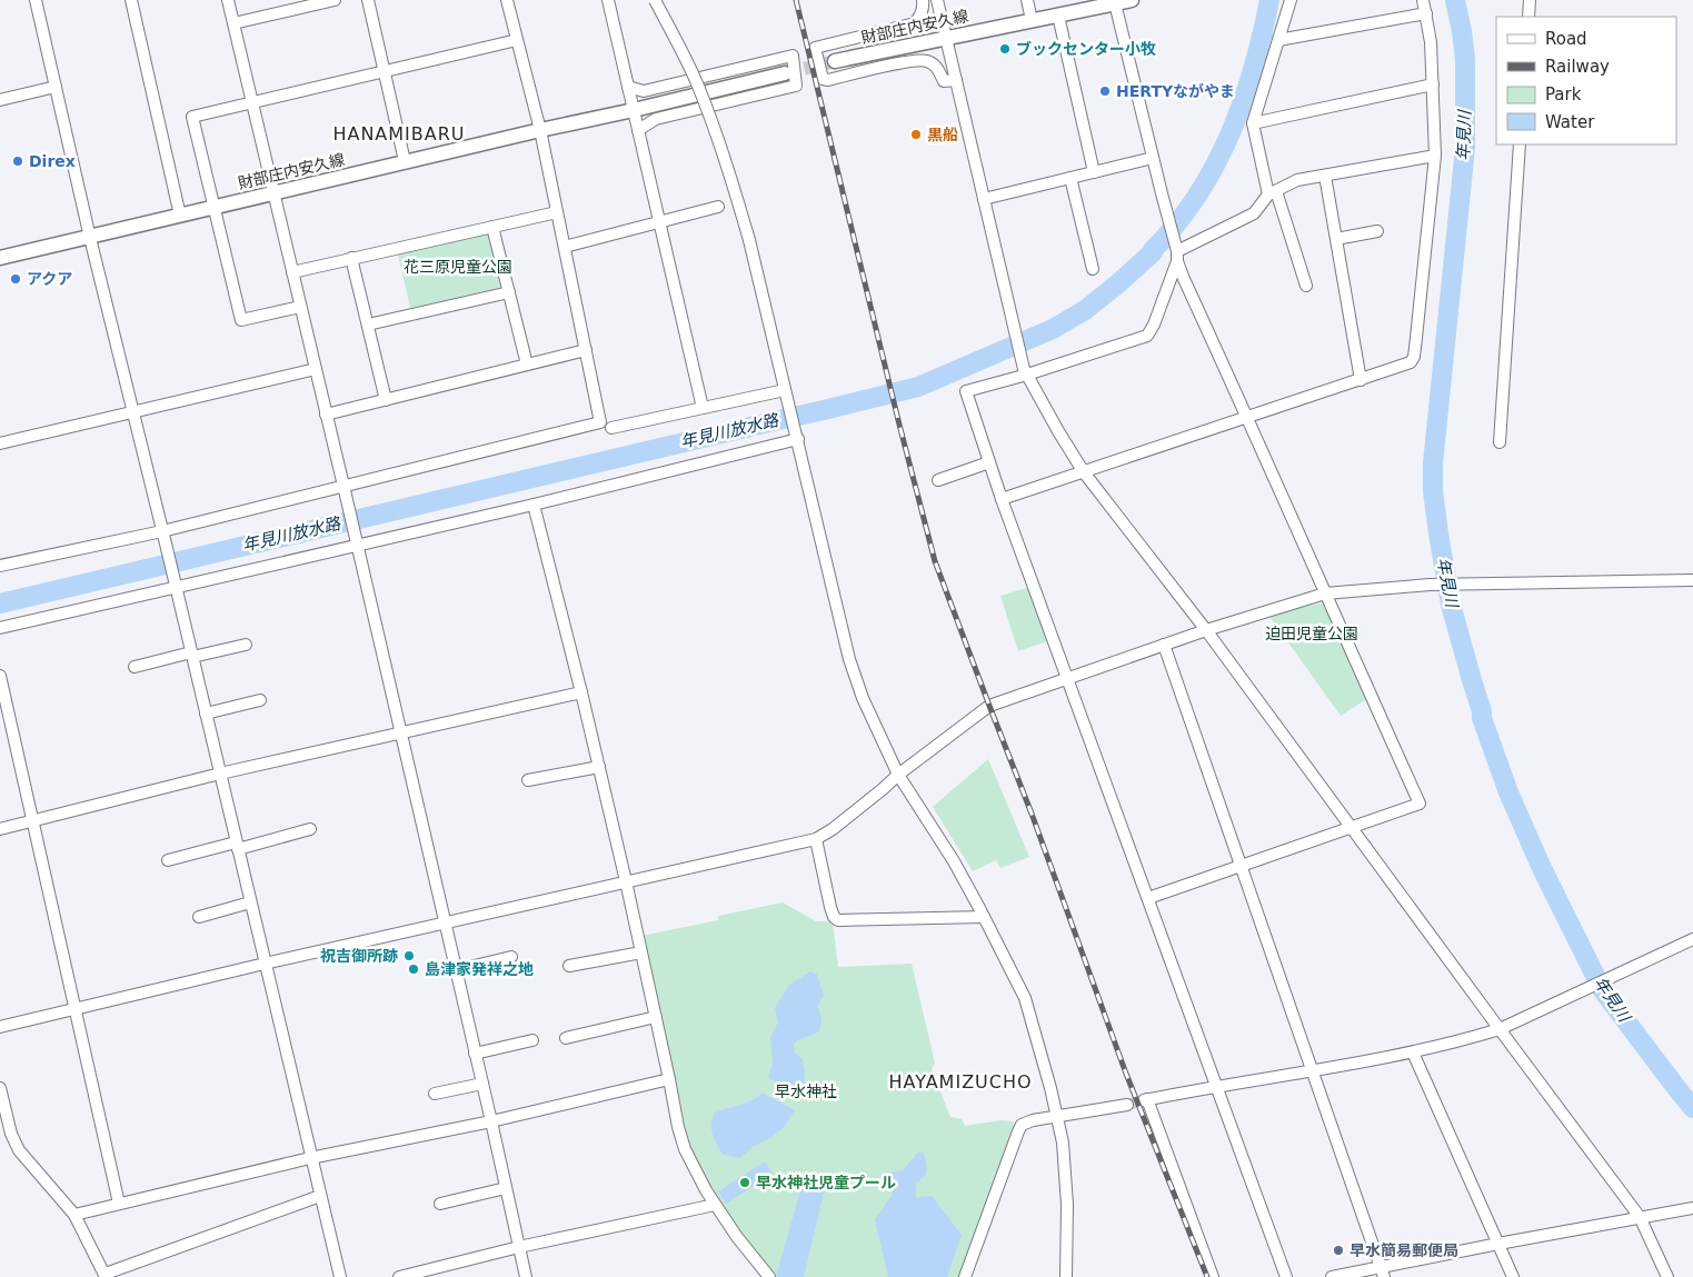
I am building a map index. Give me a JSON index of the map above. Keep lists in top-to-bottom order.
{
  "streets": {
    "main road": ["財部庄内安久線"]
  },
  "districts": ["HANAMIBARU", "HAYAMIZUCHO"],
  "water": ["年見川", "年見川放水路"],
  "parks": ["花三原児童公園", "迫田児童公園", "早水神社"],
  "places": [
    "ブックセンター小牧",
    "HERTYながやま",
    "黒船",
    "Direx",
    "アクア",
    "祝吉御所跡",
    "島津家発祥之地",
    "早水神社児童プール",
    "早水簡易郵便局"
  ],
  "legend": [
    "Road",
    "Railway",
    "Park",
    "Water"
  ]
}
